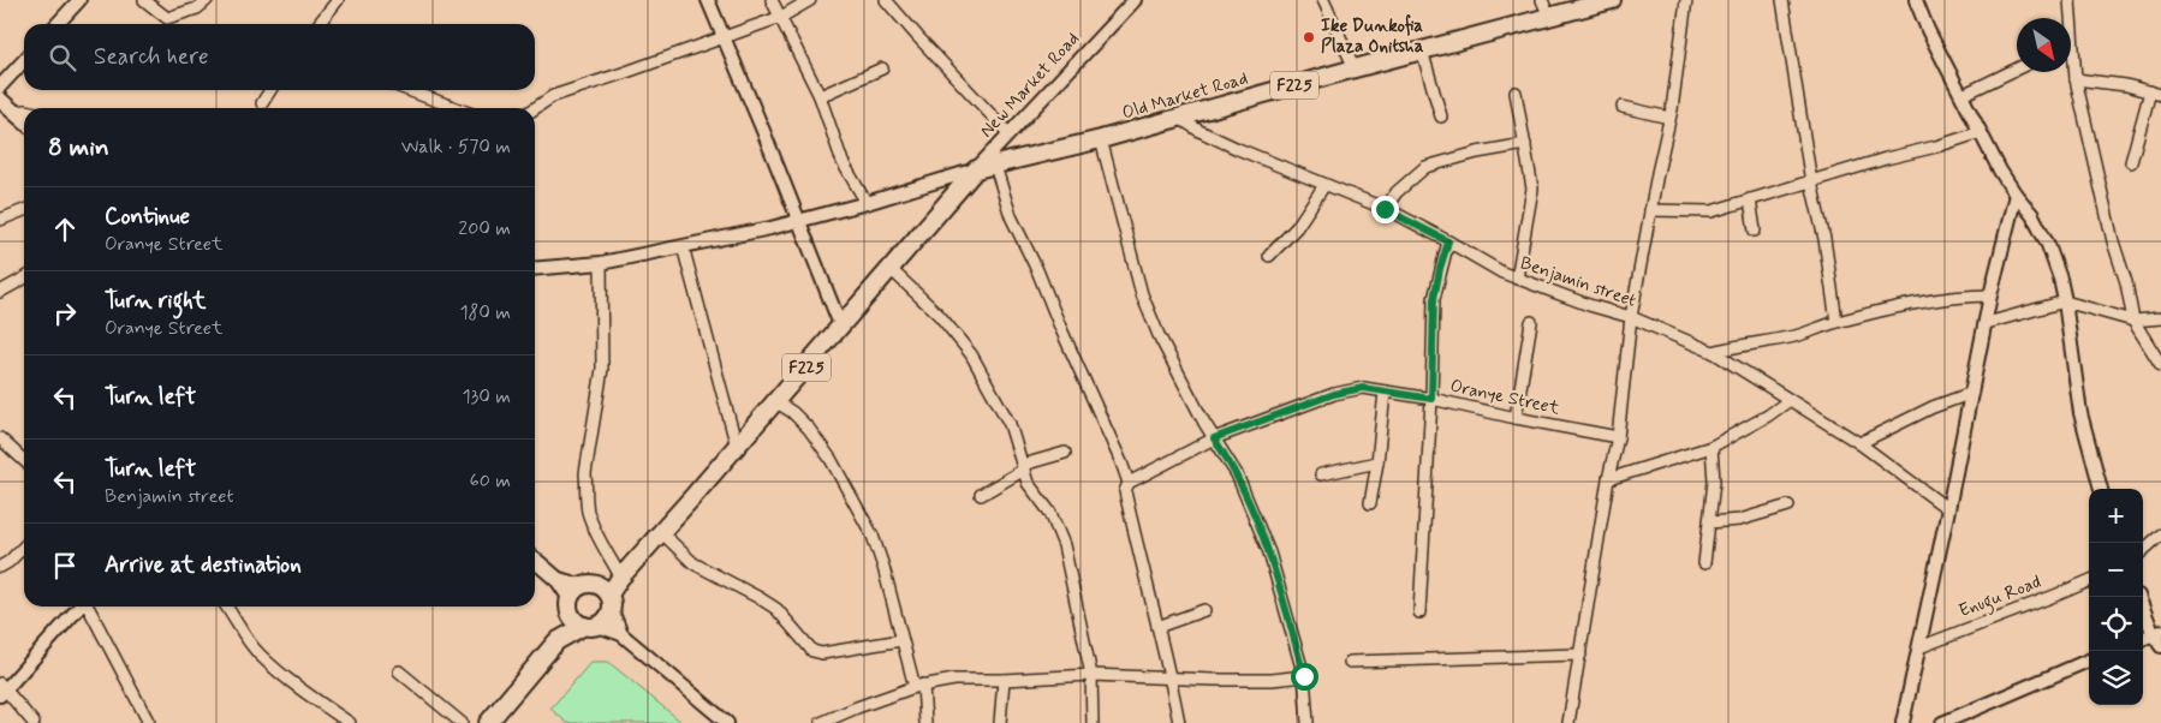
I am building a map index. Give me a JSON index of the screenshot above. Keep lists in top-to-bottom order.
{
  "streets": {
    "main road": ["F225", "Old Market Road"],
    "street": [
      "New Market Road",
      "Benjamin street",
      "Oranye Street",
      "Enugu Road"
    ]
  },
  "crossings": [
    ["New Market Road", "F225"],
    ["New Market Road", "Old Market Road"],
    ["F225", "Old Market Road"],
    ["Old Market Road", "Benjamin street"]
  ],
  "places": ["Ike Dunkofia Plaza Onitsha"],
  "north": "bottom right",
  "page": {
    "search": "Search here",
    "heading": ["8 min", "Walk · 570 m"],
    "list": [
      ["Continue", "Oranye Street", "200 m"],
      ["Turn right", "Oranye Street", "180 m"],
      ["Turn left", "130 m"],
      ["Turn left", "Benjamin street", "60 m"],
      "Arrive at destination"
    ],
    "map_buttons": ["+", "−"]
  }
}
